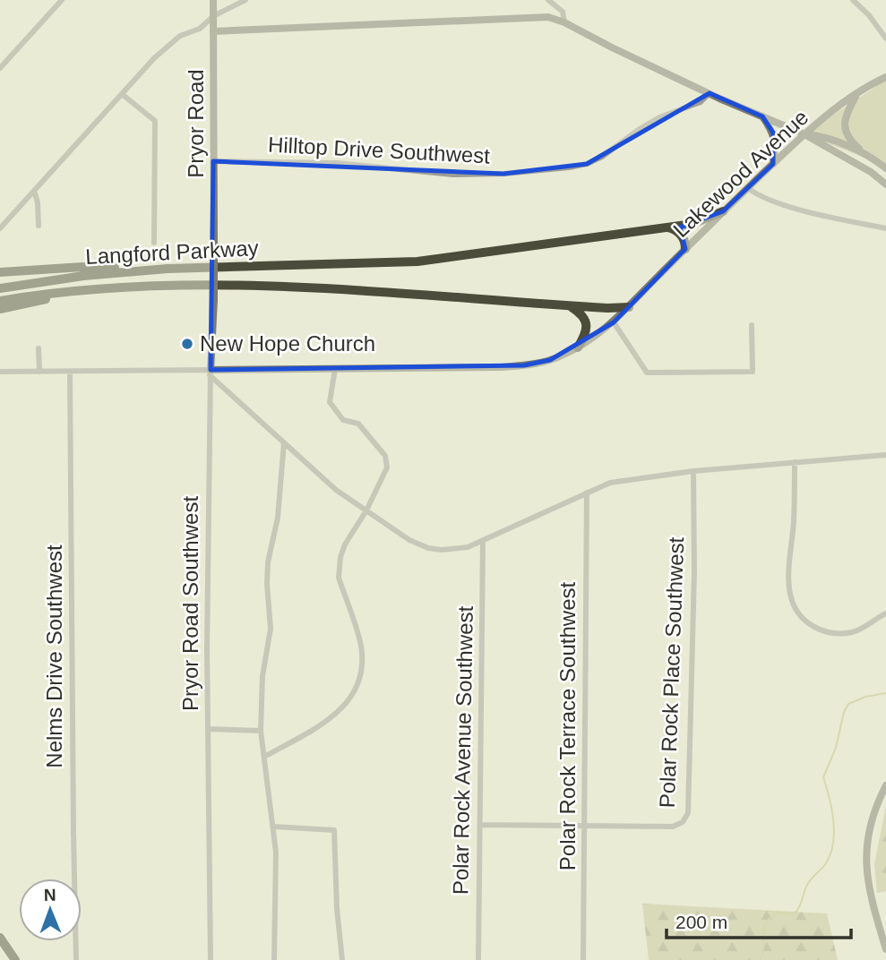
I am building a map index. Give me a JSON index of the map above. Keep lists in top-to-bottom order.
{
  "streets": {
    "highway": ["Langford Parkway"],
    "street": [
      "Pryor Road",
      "Hilltop Drive Southwest",
      "Lakewood Avenue",
      "Pryor Road Southwest",
      "Nelms Drive Southwest",
      "Polar Rock Place Southwest",
      "Polar Rock Terrace Southwest",
      "Polar Rock Avenue Southwest"
    ]
  },
  "crossings": [
    ["Pryor Road", "Hilltop Drive Southwest"],
    ["Pryor Road", "Pryor Road Southwest"],
    ["Lakewood Avenue", "Langford Parkway"],
    ["Lakewood Avenue", "Pryor Road Southwest"],
    ["Polar Rock Place Southwest", "Polar Rock Terrace Southwest"],
    ["Polar Rock Place Southwest", "Polar Rock Avenue Southwest"]
  ],
  "places": ["New Hope Church"],
  "scale_bar": "200 m",
  "north": "top"
}
